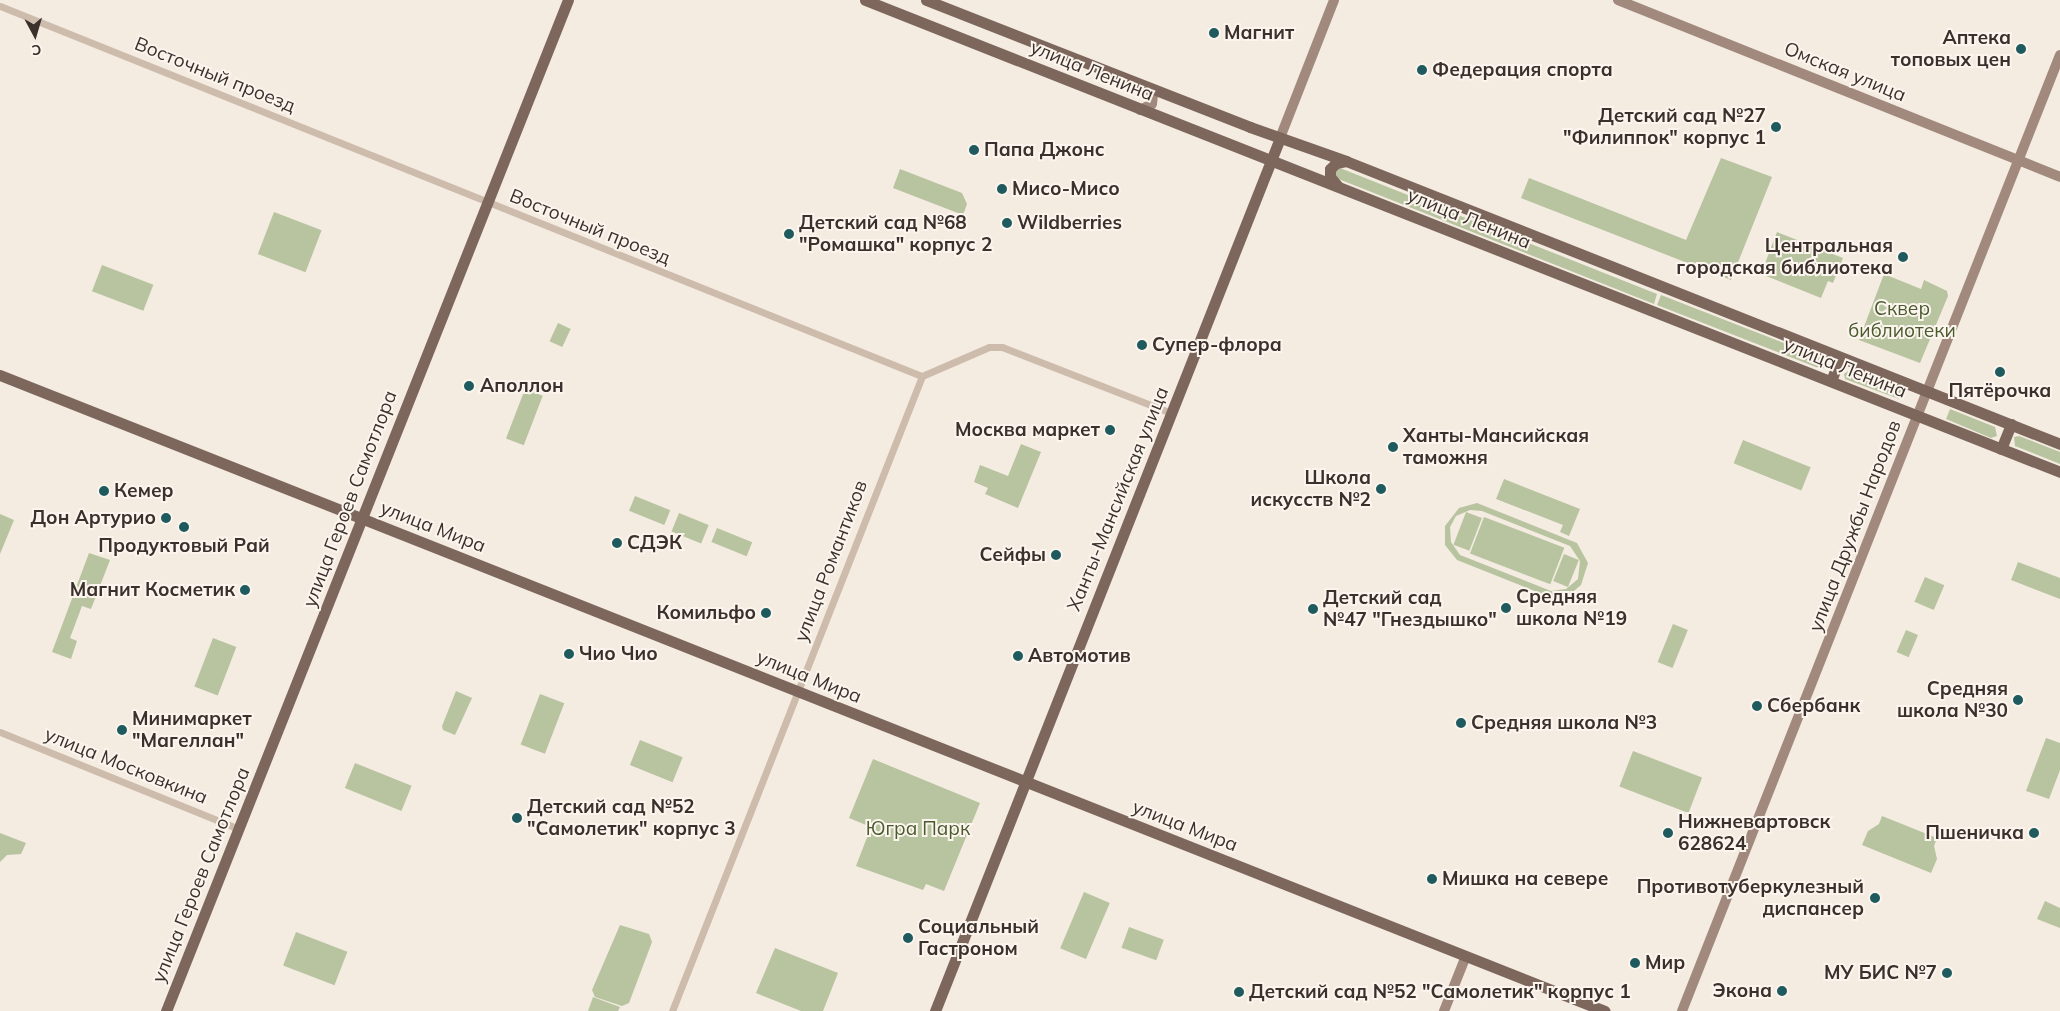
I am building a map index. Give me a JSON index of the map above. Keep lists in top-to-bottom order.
{
  "streets": {
    "main road": [
      "улица Ленина",
      "улица Героев Самотлора",
      "Ханты-Мансийская улица",
      "улица Мира"
    ],
    "street": [
      "Омская улица",
      "Восточный проезд",
      "улица Дружбы Народов",
      "улица Романтиков",
      "улица Московкина"
    ]
  },
  "crossings": [
    ["улица Ленина", "Ханты-Мансийская улица"],
    ["улица Ленина", "улица Дружбы Народов"],
    ["Омская улица", "улица Дружбы Народов"],
    ["Восточный проезд", "улица Героев Самотлора"],
    ["Восточный проезд", "улица Романтиков"],
    ["улица Героев Самотлора", "улица Мира"],
    ["улица Героев Самотлора", "улица Московкина"],
    ["Ханты-Мансийская улица", "улица Мира"],
    ["улица Мира", "улица Романтиков"]
  ],
  "parks": ["Сквер библиотеки", "Югра Парк"],
  "places": [
    "Магнит",
    "Аптека топовых цен",
    "Федерация спорта",
    "Детский сад №27 \"Филиппок\" корпус 1",
    "Папа Джонс",
    "Мисо-Мисо",
    "Wildberries",
    "Детский сад №68 \"Ромашка\" корпус 2",
    "Центральная городская библиотека",
    "Супер-флора",
    "Пятёрочка",
    "Аполлон",
    "Москва маркет",
    "Ханты-Мансийская таможня",
    "Школа искусств №2",
    "Кемер",
    "Дон Артурио",
    "Продуктовый Рай",
    "СДЭК",
    "Сейфы",
    "Магнит Косметик",
    "Средняя школа №19",
    "Детский сад №47 \"Гнездышко\"",
    "Комильфо",
    "Чио Чио",
    "Автомотив",
    "Средняя школа №30",
    "Сбербанк",
    "Средняя школа №3",
    "Минимаркет \"Магеллан\"",
    "Детский сад №52 \"Самолетик\" корпус 3",
    "Нижневартовск 628624",
    "Пшеничка",
    "Мишка на севере",
    "Противотуберкулезный диспансер",
    "Социальный Гастроном",
    "Мир",
    "МУ БИС №7",
    "Экона",
    "Детский сад №52 \"Самолетик\" корпус 1"
  ],
  "north": "bottom"
}
